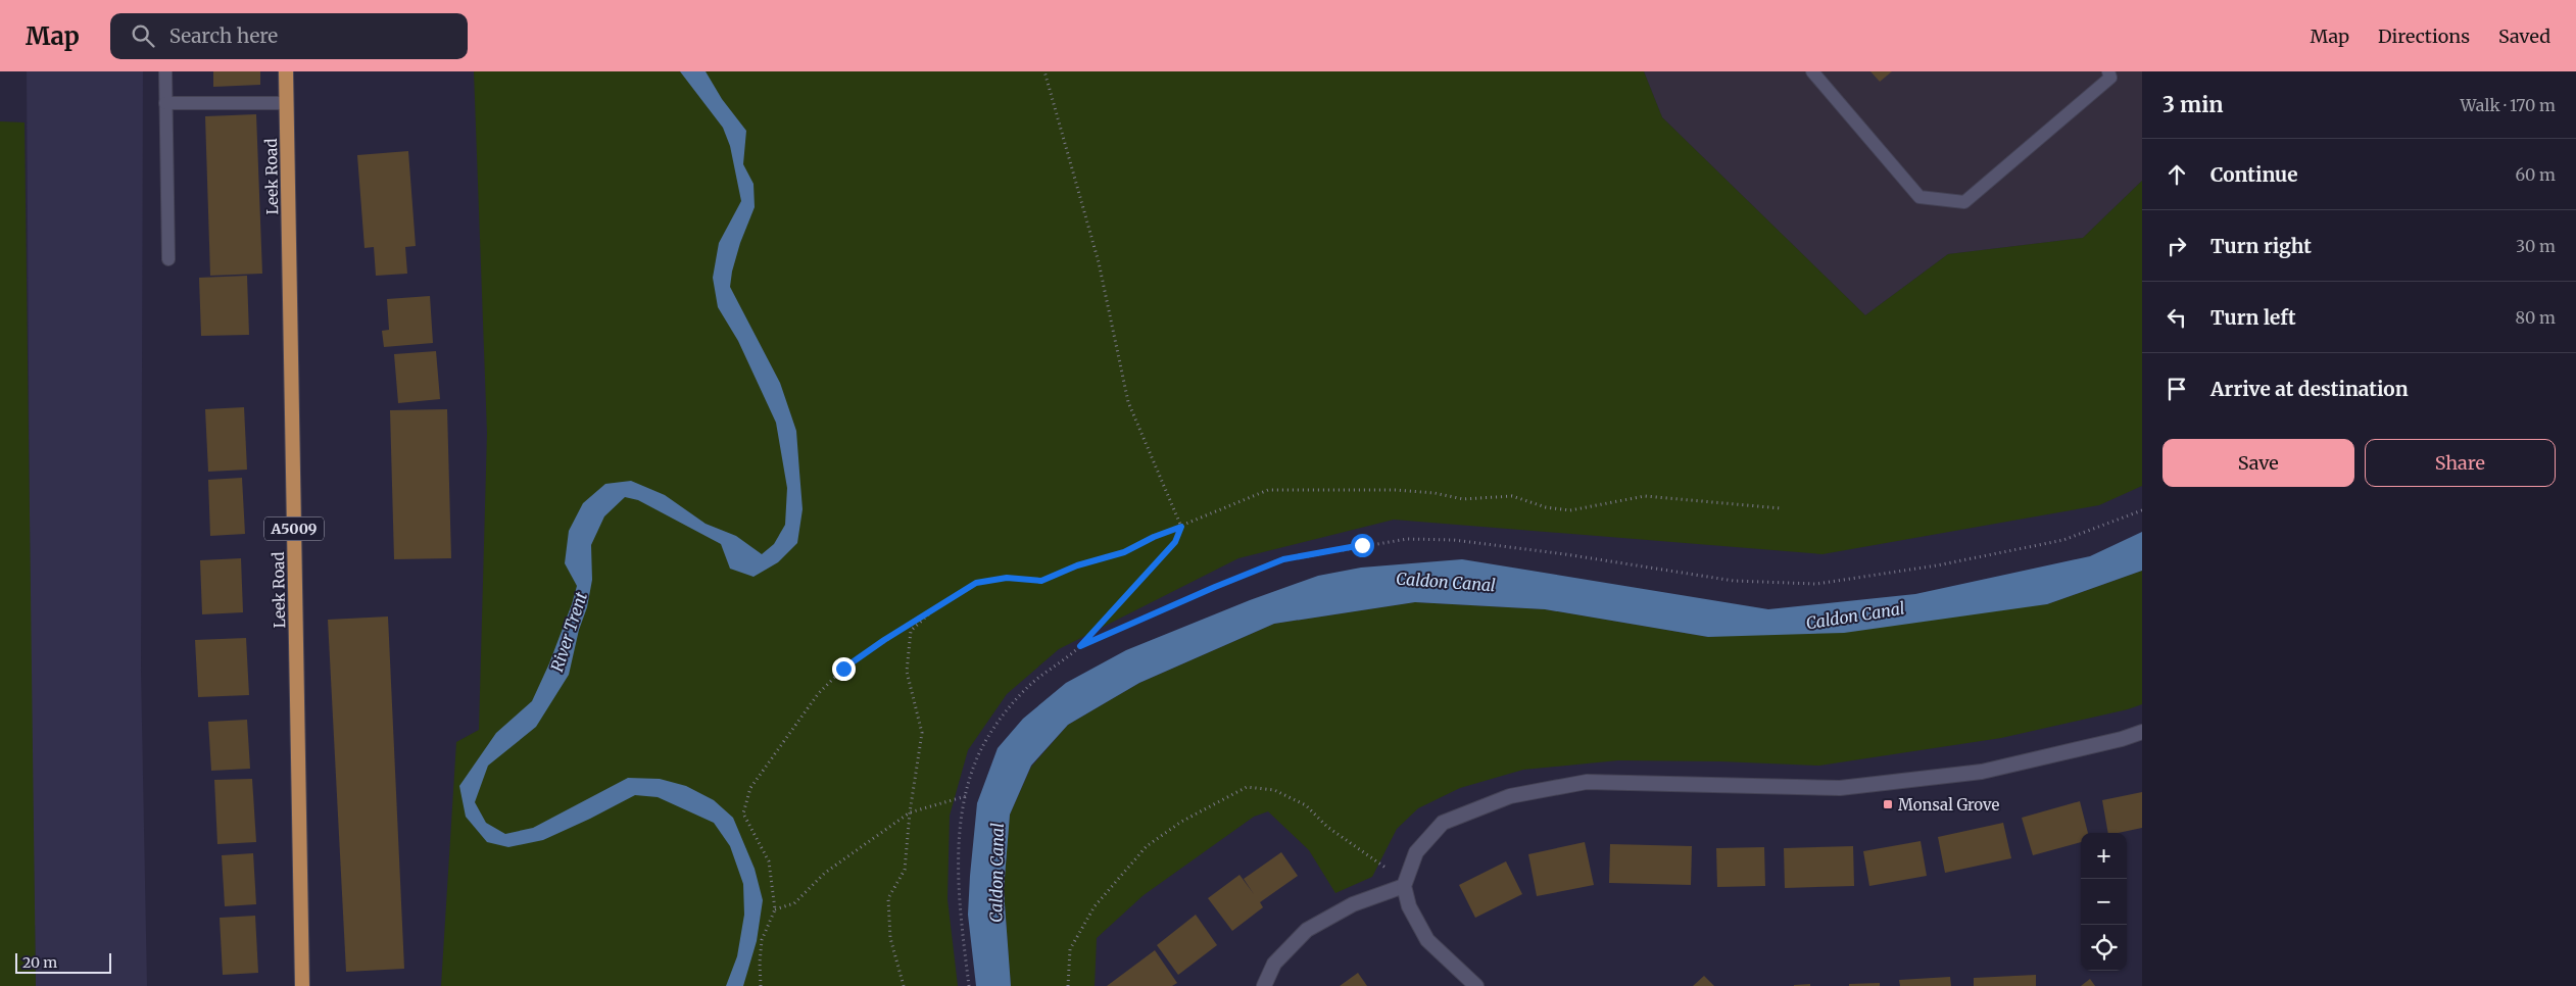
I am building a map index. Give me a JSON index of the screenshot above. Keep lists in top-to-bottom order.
{
  "streets": {
    "main road": ["Leek Road", "A5009"]
  },
  "water": ["Caldon Canal", "River Trent"],
  "places": {
    "transit": ["Monsal Grove"]
  },
  "scale_bar": "20 m",
  "page": {
    "header": "Map",
    "search": "Search here",
    "nav": ["Map", "Directions", "Saved"],
    "heading": ["3 min", "Walk · 170 m"],
    "list": [
      ["Continue", "60 m"],
      ["Turn right", "30 m"],
      ["Turn left", "80 m"],
      "Arrive at destination"
    ],
    "buttons": ["Save", "Share"],
    "map_buttons": ["+", "−"],
    "scale": "20 m"
  }
}
